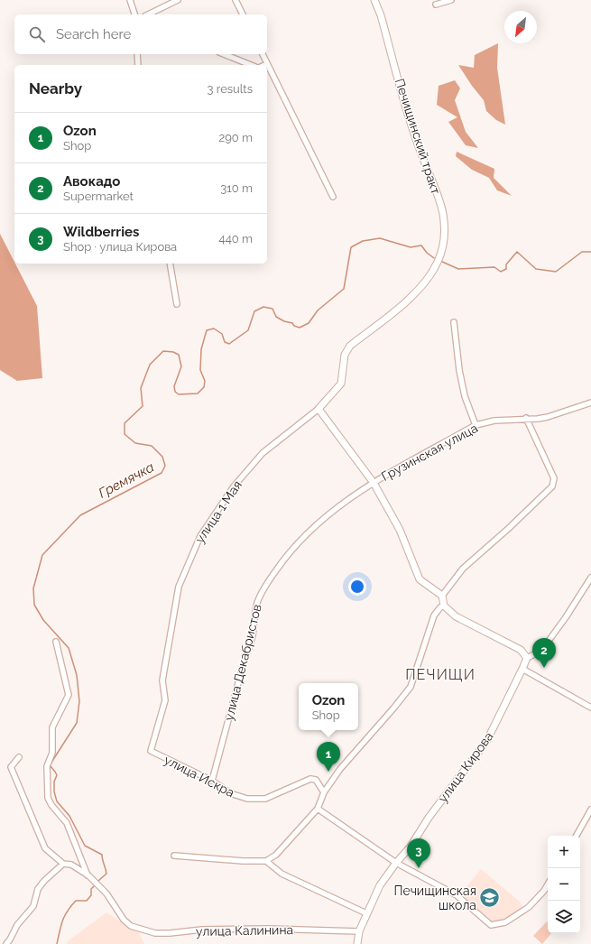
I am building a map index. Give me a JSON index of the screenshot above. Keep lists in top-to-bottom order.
{
  "streets": {
    "street": [
      "Печищинский тракт",
      "Грузинская улица",
      "улица 1 Мая",
      "улица Декабристов",
      "улица Кирова",
      "улица Искра",
      "улица Калинина"
    ]
  },
  "crossings": [
    ["Печищинский тракт", "улица 1 Мая"],
    ["Грузинская улица", "улица Декабристов"],
    ["улица 1 Мая", "улица Искра"],
    ["улица Декабристов", "улица Искра"],
    ["улица Кирова", "улица Калинина"]
  ],
  "districts": ["ПЕЧИЩИ"],
  "water": ["Гремячка"],
  "places": {
    "school or university": ["Печищинская школа"]
  },
  "north": "bottom left",
  "page": {
    "search": "Search here",
    "heading": ["Nearby", "3 results"],
    "list": [
      {
        "mark": "1",
        "name": "Ozon",
        "note": "Shop",
        "value": "290 m"
      },
      {
        "mark": "2",
        "name": "Авокадо",
        "note": "Supermarket",
        "value": "310 m"
      },
      {
        "mark": "3",
        "name": "Wildberries",
        "note": "Shop · улица Кирова",
        "value": "440 m"
      }
    ],
    "pins": ["2", "1", "3"],
    "popup": ["Ozon", "Shop"],
    "map_buttons": ["+", "−"]
  }
}
